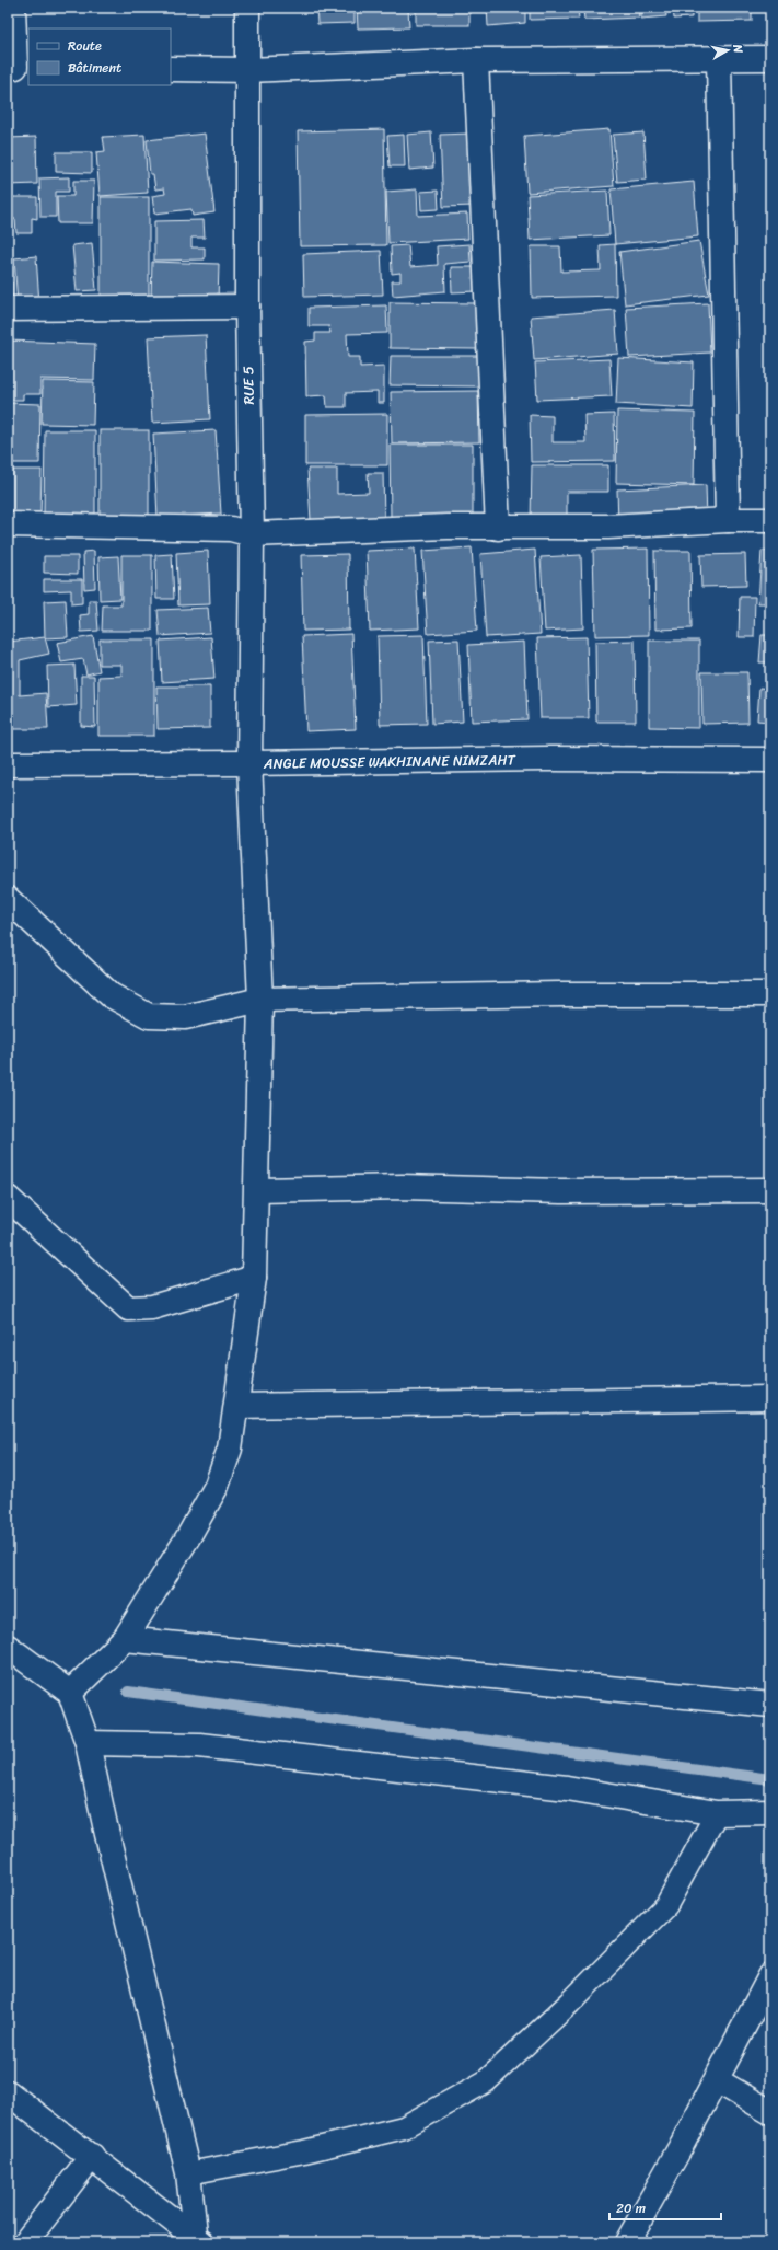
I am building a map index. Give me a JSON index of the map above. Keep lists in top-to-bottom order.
{
  "streets": {
    "street": ["RUE 5", "ANGLE MOUSSE WAKHINANE NIMZAHT"]
  },
  "crossings": [
    ["RUE 5", "ANGLE MOUSSE WAKHINANE NIMZAHT"]
  ],
  "legend": ["Route", "Bâtiment"],
  "scale_bar": "20 m",
  "north": "right"
}
